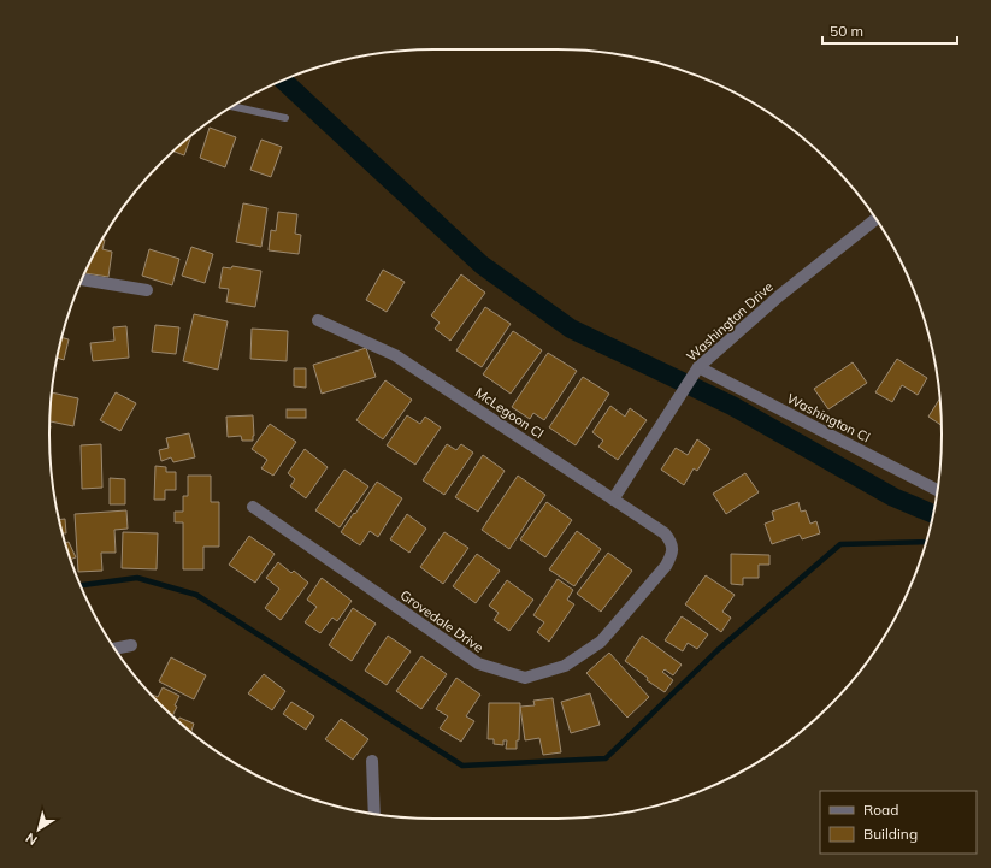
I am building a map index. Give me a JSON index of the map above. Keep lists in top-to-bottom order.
{
  "streets": {
    "street": [
      "Washington Drive",
      "McLegoon Cl",
      "Washington Cl",
      "Grovedale Drive"
    ]
  },
  "crossings": [
    ["Washington Drive", "McLegoon Cl"],
    ["Washington Drive", "Washington Cl"],
    ["McLegoon Cl", "Grovedale Drive"]
  ],
  "legend": ["Road", "Building"],
  "scale_bar": "50 m",
  "north": "bottom left"
}
